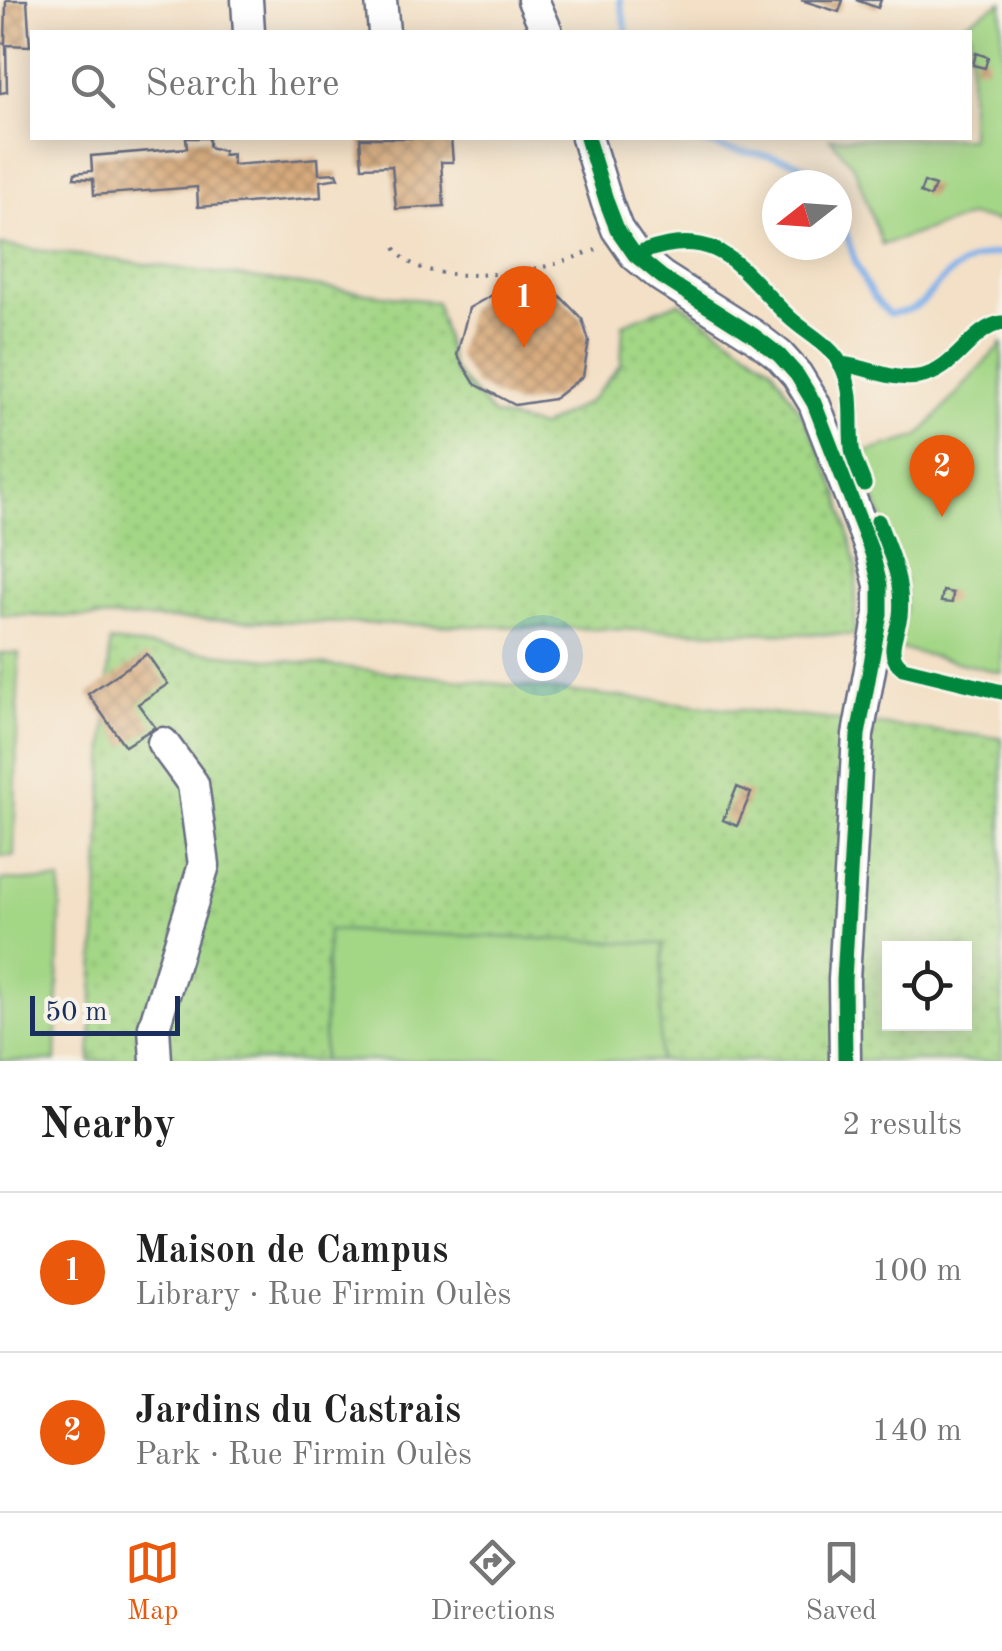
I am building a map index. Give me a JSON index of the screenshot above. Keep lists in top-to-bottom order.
{
  "scale_bar": "50 m",
  "north": "left",
  "page": {
    "search": "Search here",
    "pins": ["1", "2"],
    "scale": "50 m",
    "heading": ["Nearby", "2 results"],
    "list": [
      {
        "mark": "1",
        "name": "Maison de Campus",
        "note": "Library · Rue Firmin Oulès",
        "value": "100 m"
      },
      {
        "mark": "2",
        "name": "Jardins du Castrais",
        "note": "Park · Rue Firmin Oulès",
        "value": "140 m"
      }
    ],
    "nav": ["Map", "Directions", "Saved"]
  }
}
